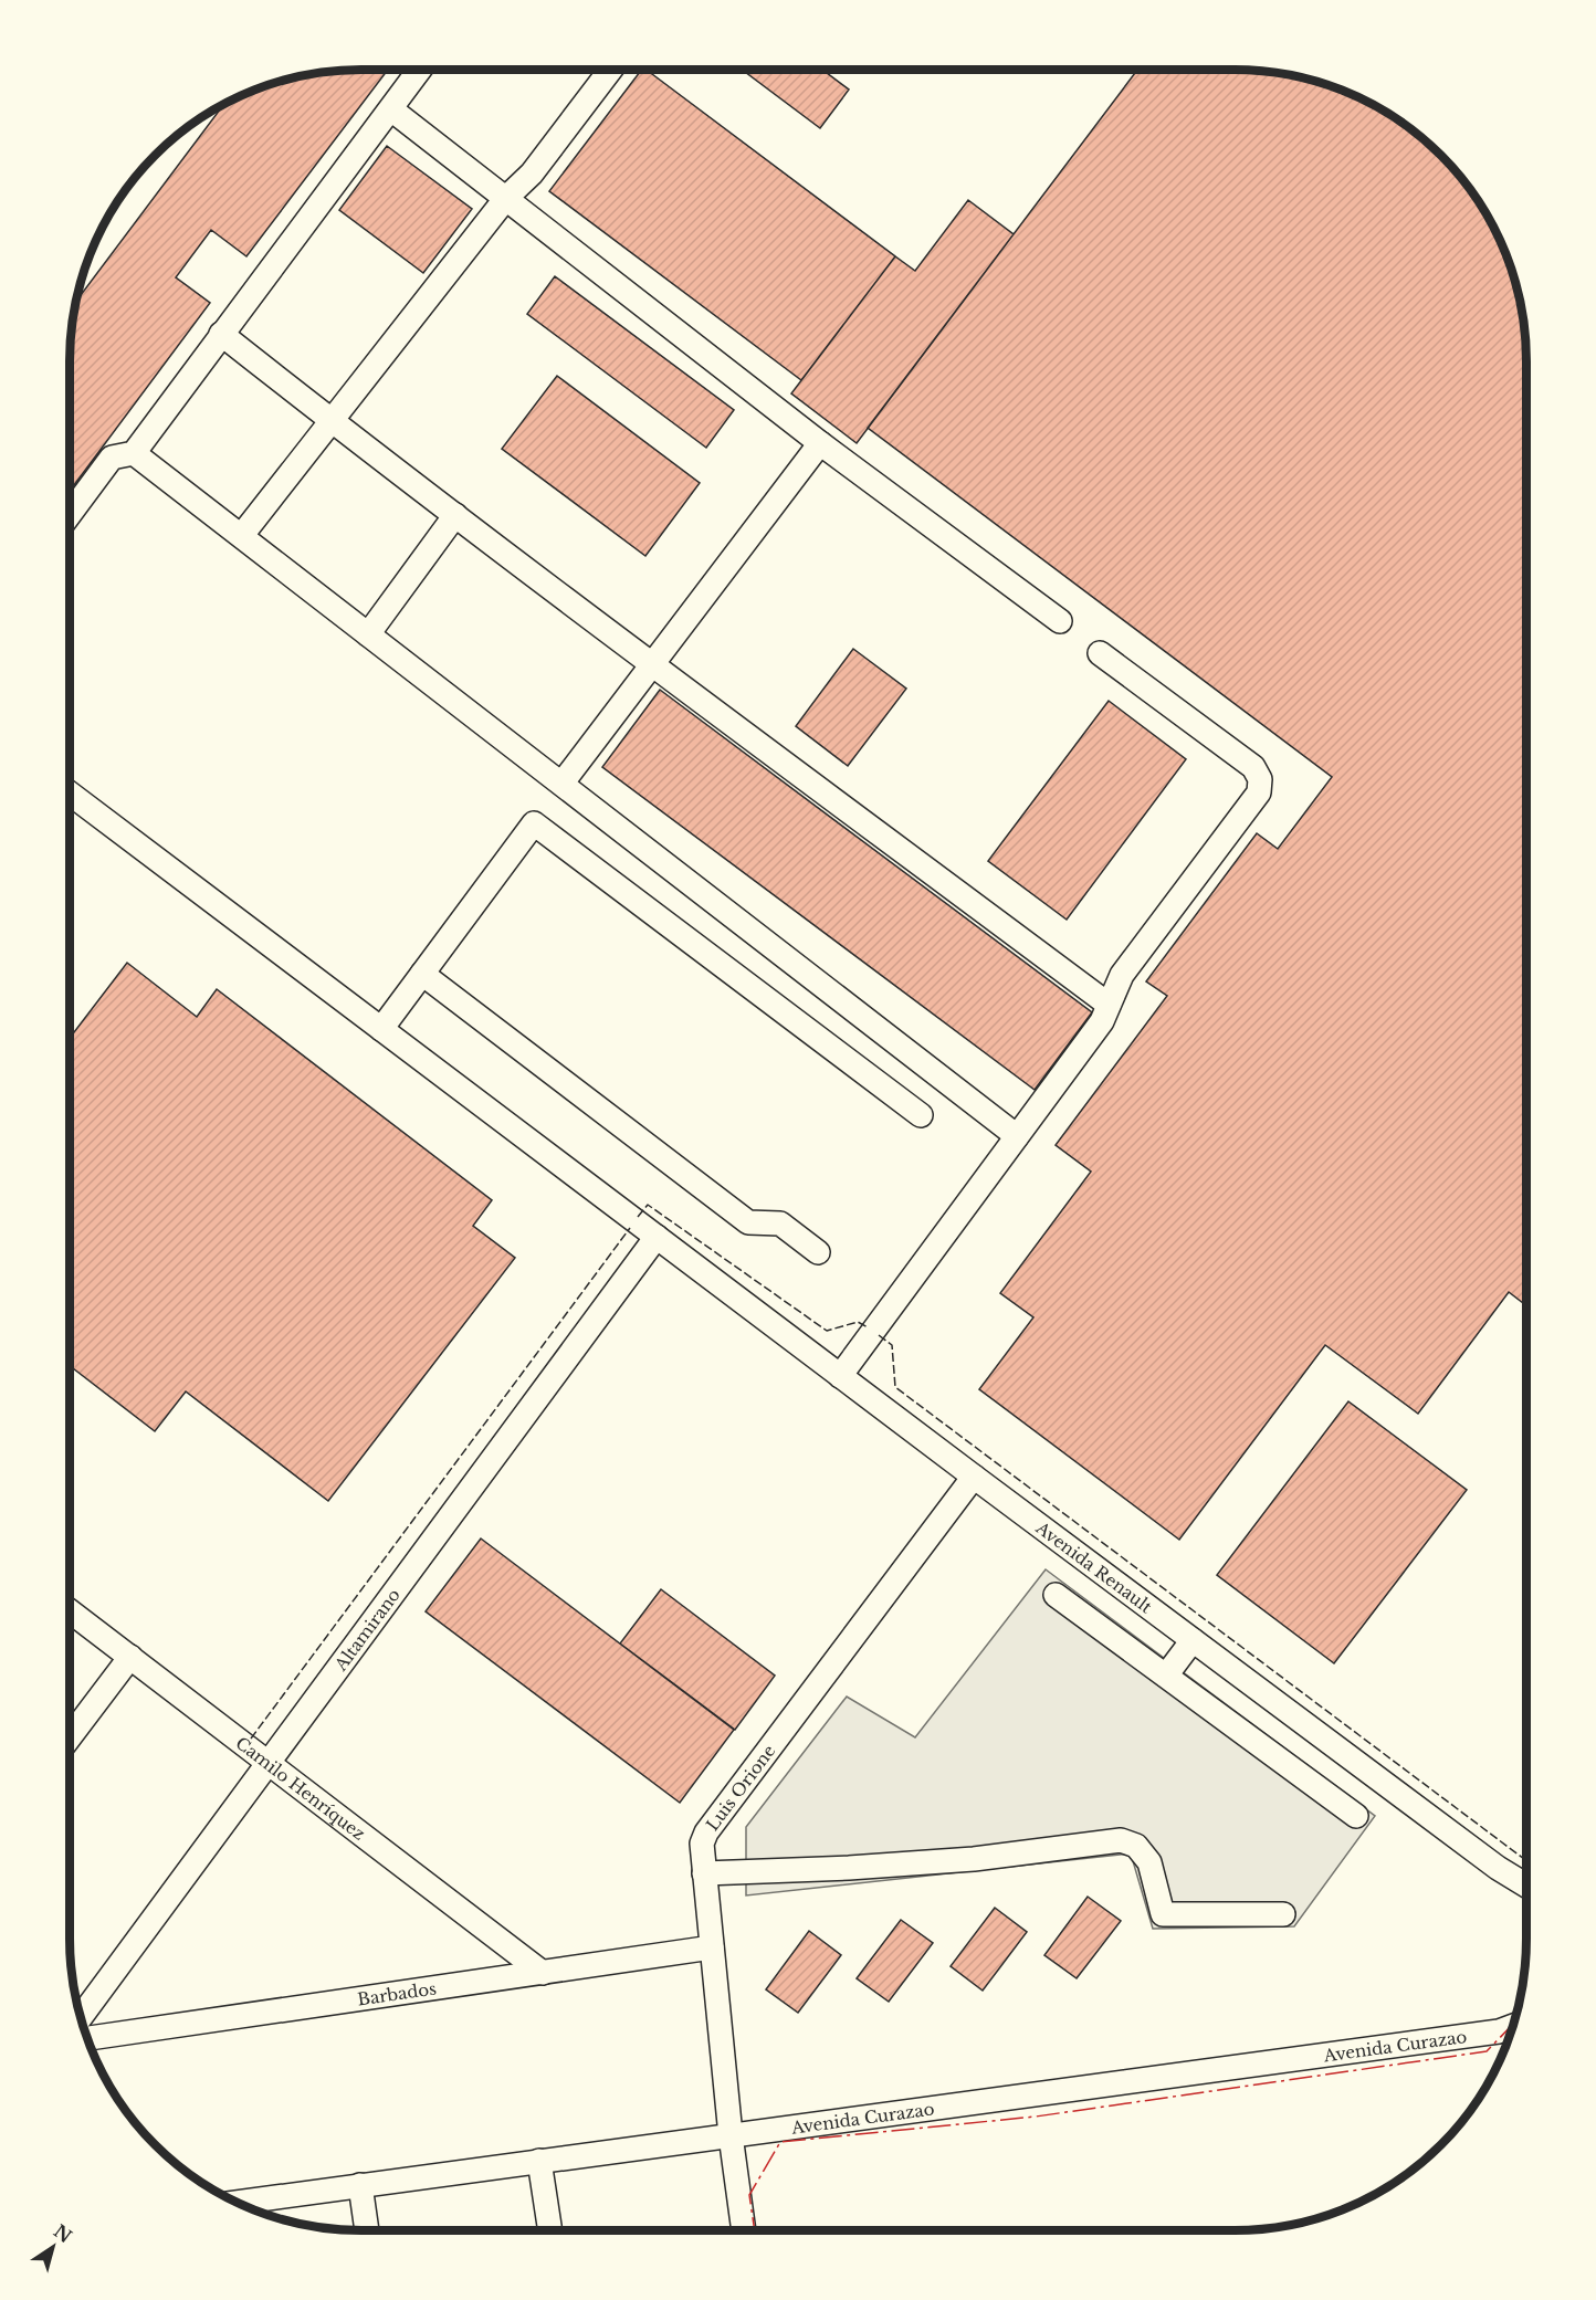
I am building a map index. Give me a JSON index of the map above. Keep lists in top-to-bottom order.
{
  "streets": {
    "street": [
      "Avenida Renault",
      "Altamirano",
      "Camilo Henríquez",
      "Luis Orione",
      "Barbados",
      "Avenida Curazao"
    ]
  },
  "crossings": [
    ["Avenida Renault", "Altamirano"],
    ["Avenida Renault", "Luis Orione"],
    ["Altamirano", "Camilo Henríquez"],
    ["Camilo Henríquez", "Barbados"],
    ["Luis Orione", "Barbados"],
    ["Luis Orione", "Avenida Curazao"]
  ],
  "north": "top right"
}
